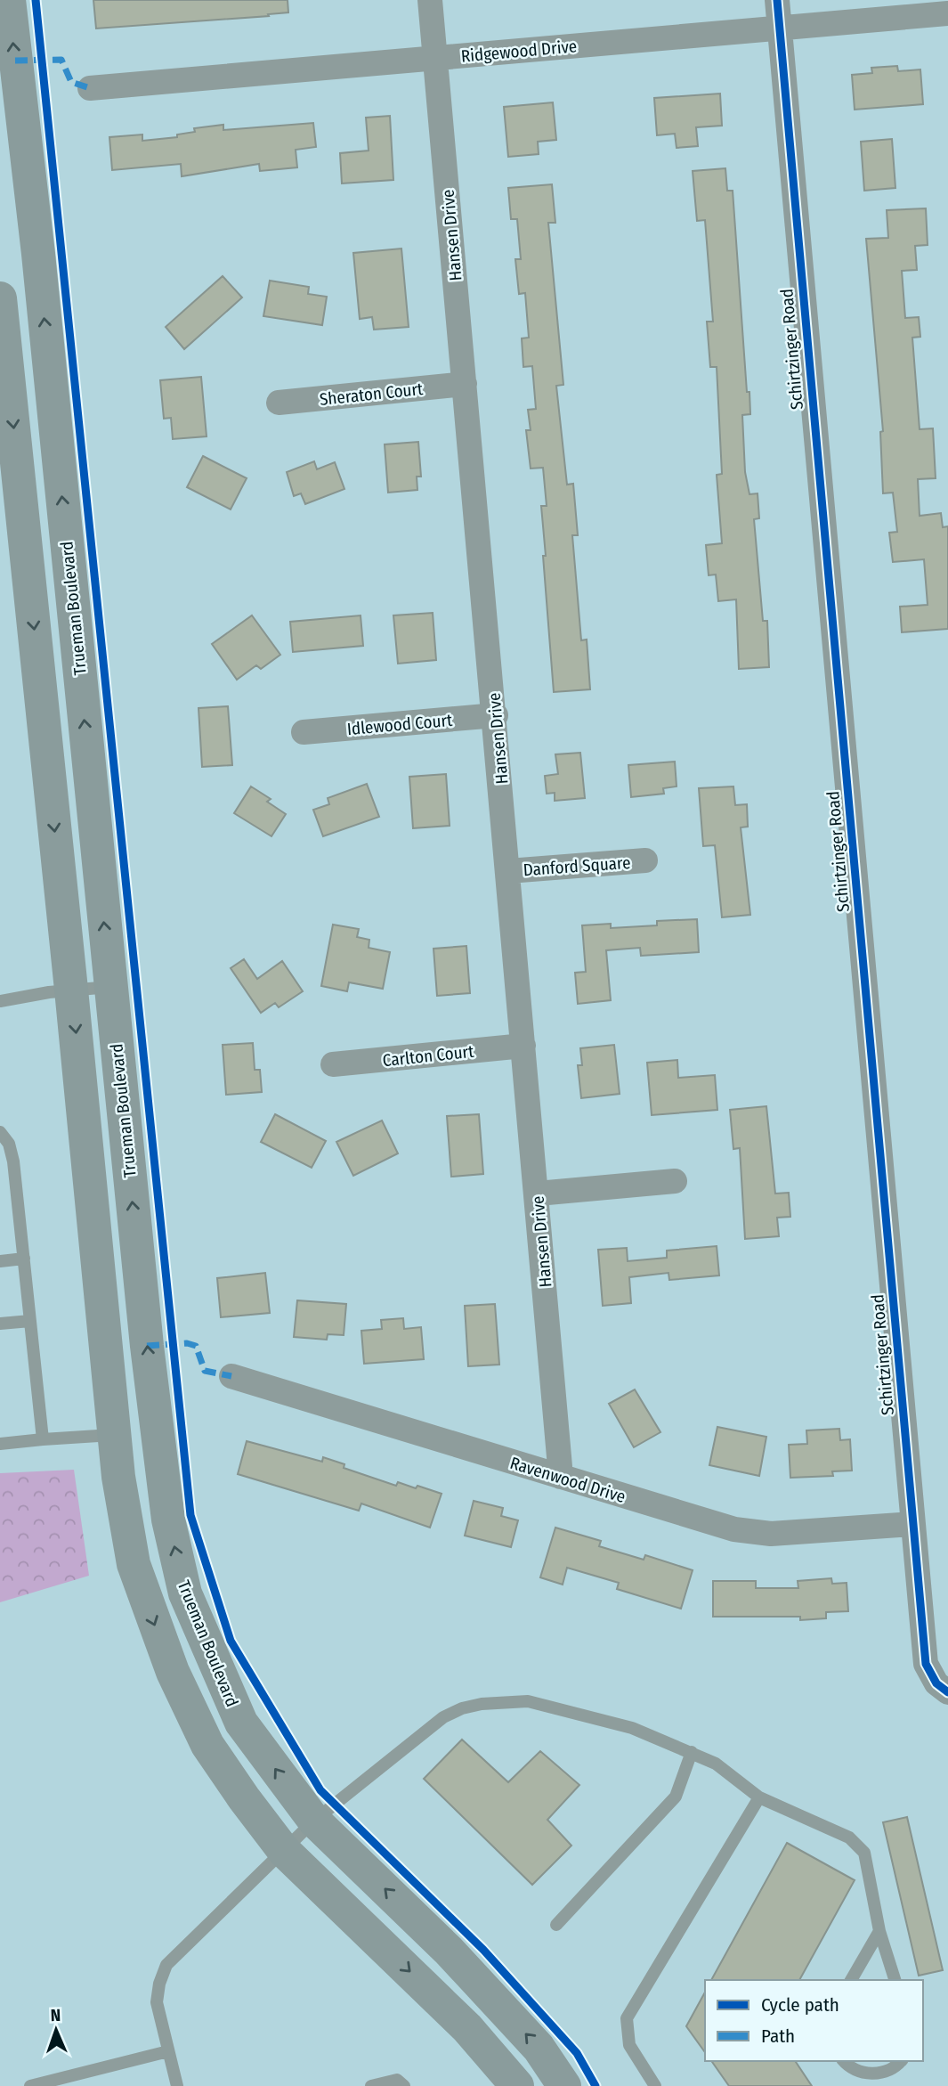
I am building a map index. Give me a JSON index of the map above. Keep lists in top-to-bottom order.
{
  "streets": {
    "main road": ["Trueman Boulevard"],
    "street": [
      "Ridgewood Drive",
      "Hansen Drive",
      "Schirtzinger Road",
      "Sheraton Court",
      "Idlewood Court",
      "Danford Square",
      "Carlton Court",
      "Ravenwood Drive"
    ]
  },
  "crossings": [
    ["Ridgewood Drive", "Hansen Drive"],
    ["Ridgewood Drive", "Schirtzinger Road"],
    ["Hansen Drive", "Sheraton Court"],
    ["Hansen Drive", "Idlewood Court"],
    ["Hansen Drive", "Danford Square"],
    ["Hansen Drive", "Carlton Court"],
    ["Hansen Drive", "Ravenwood Drive"],
    ["Schirtzinger Road", "Ravenwood Drive"]
  ],
  "legend": ["Cycle path", "Path"],
  "north": "top"
}
